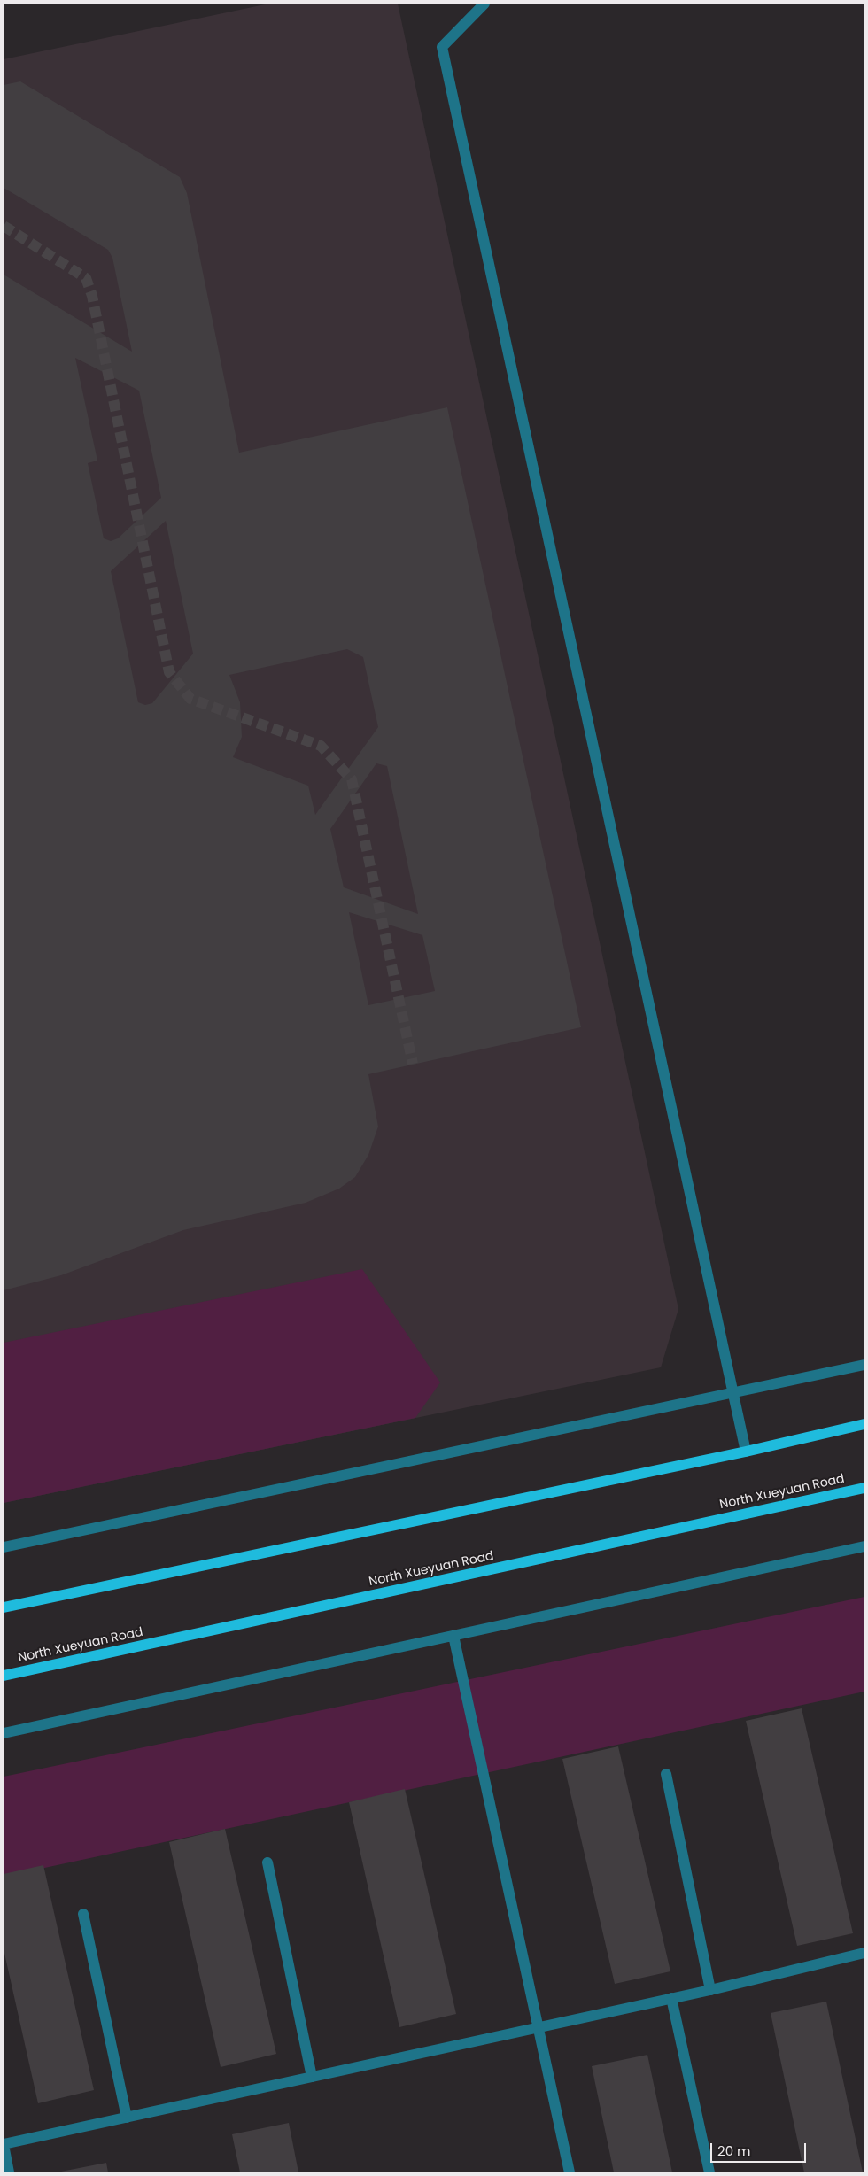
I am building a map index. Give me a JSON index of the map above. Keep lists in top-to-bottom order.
{
  "streets": {
    "main road": ["North Xueyuan Road"]
  },
  "scale_bar": "20 m"
}
